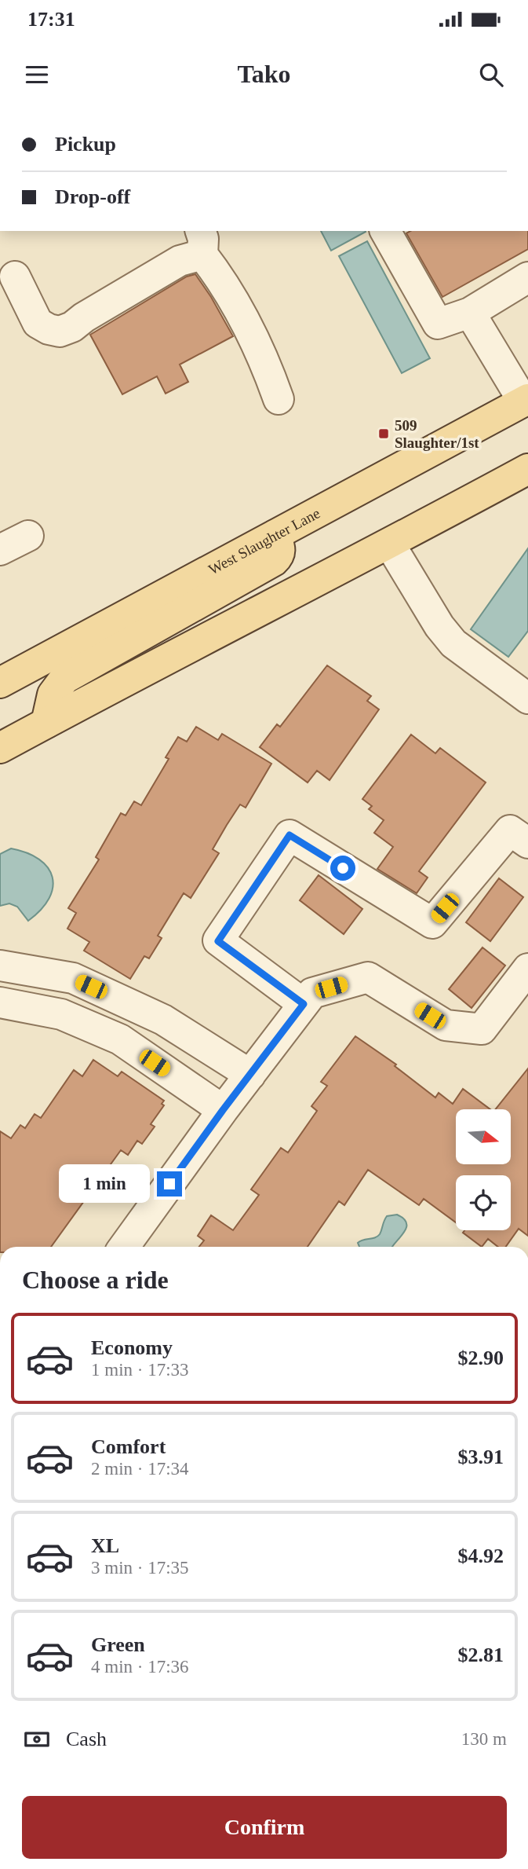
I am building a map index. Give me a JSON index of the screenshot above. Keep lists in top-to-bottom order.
{
  "streets": {
    "main road": ["West Slaughter Lane"]
  },
  "places": {
    "transit": ["509 Slaughter/1st"]
  },
  "north": "right",
  "page": {
    "status": "17:31",
    "header": "Tako",
    "banner": ["Pickup", "Drop-off"],
    "bubble": "1 min",
    "heading": "Choose a ride",
    "list": [
      {
        "name": "Economy",
        "note": "1 min · 17:33",
        "value": "$2.90"
      },
      {
        "name": "Comfort",
        "note": "2 min · 17:34",
        "value": "$3.91"
      },
      {
        "name": "XL",
        "note": "3 min · 17:35",
        "value": "$4.92"
      },
      {
        "name": "Green",
        "note": "4 min · 17:36",
        "value": "$2.81"
      }
    ],
    "pay": ["Cash", "130 m"],
    "buttons": "Confirm"
  }
}
